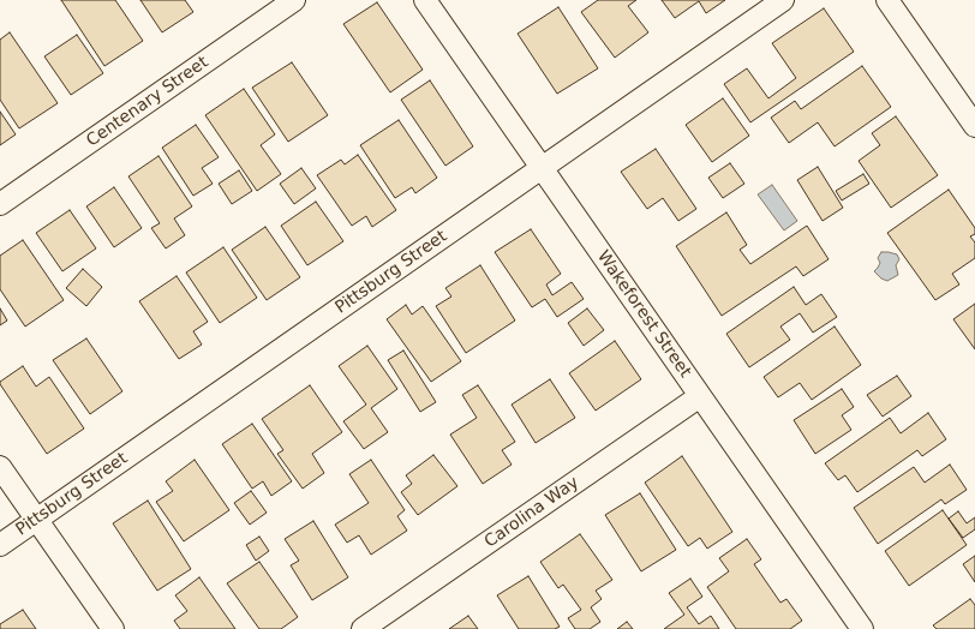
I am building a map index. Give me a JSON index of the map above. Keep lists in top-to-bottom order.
{
  "streets": {
    "street": [
      "Centenary Street",
      "Pittsburg Street",
      "Wakeforest Street",
      "Carolina Way"
    ]
  },
  "crossings": [
    ["Pittsburg Street", "Wakeforest Street"],
    ["Wakeforest Street", "Carolina Way"]
  ]
}
